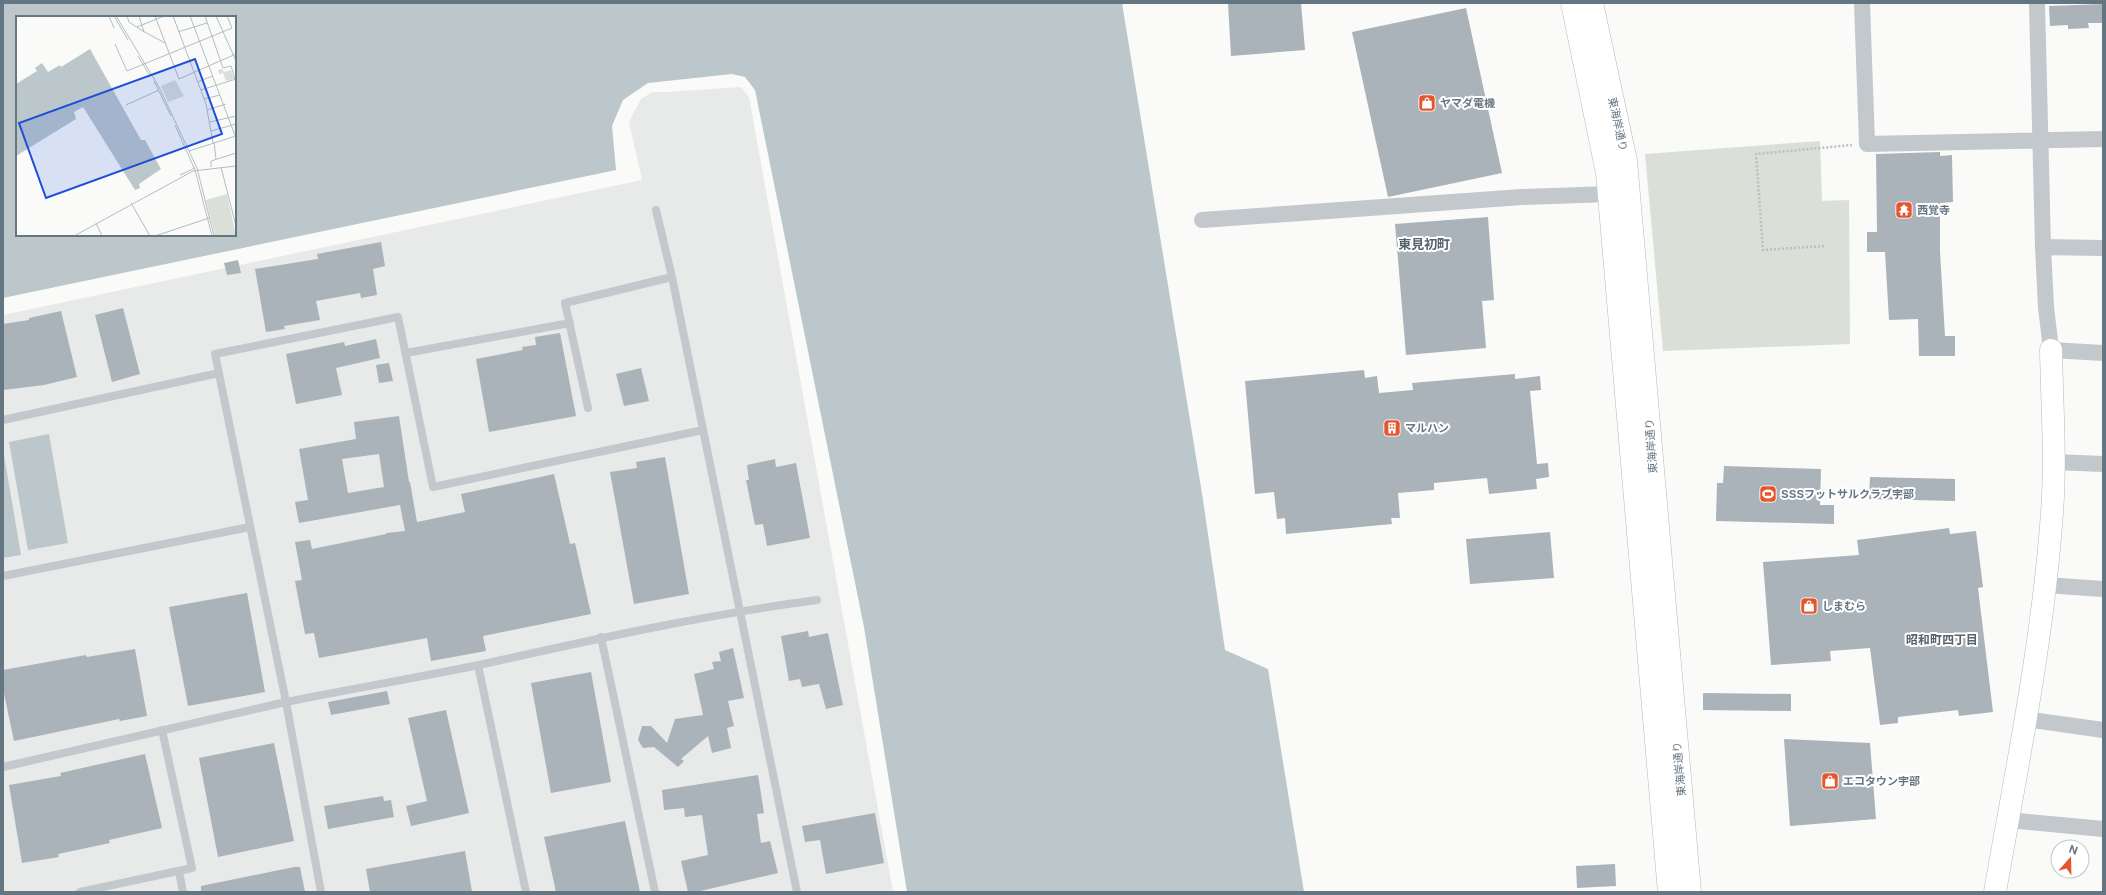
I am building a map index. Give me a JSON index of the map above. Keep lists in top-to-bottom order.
{
  "streets": {
    "street": ["東海岸通り"]
  },
  "districts": ["東見初町", "昭和町四丁目"],
  "places": {
    "shop": ["ヤマダ電機", "しまむら", "エコタウン宇部"],
    "temple": ["西覚寺"],
    "building": ["マルハン"],
    "sports": ["SSSフットサルクラブ宇部"]
  },
  "north": "top"
}
